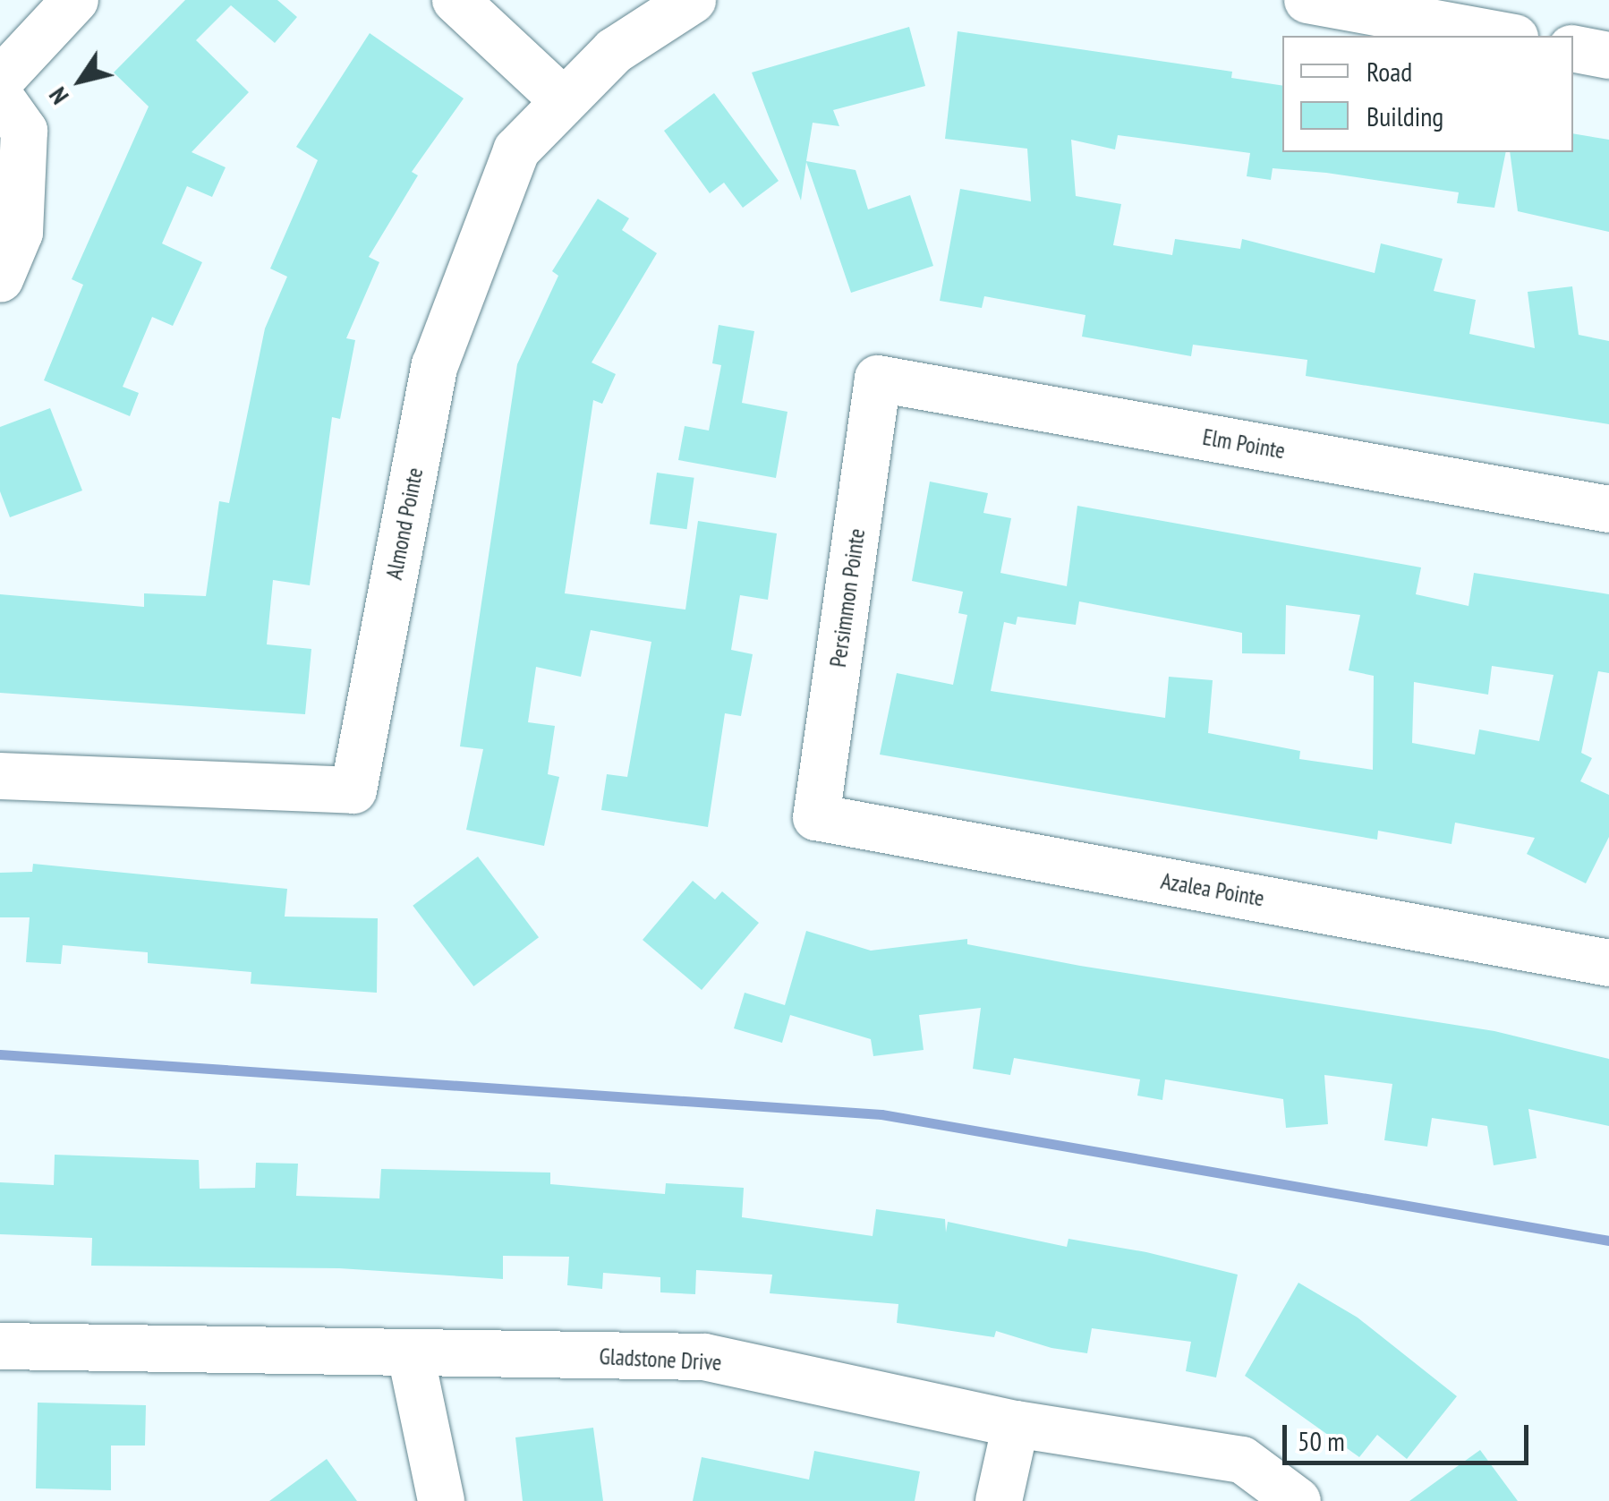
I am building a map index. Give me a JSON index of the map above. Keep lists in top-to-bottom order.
{
  "streets": {
    "street": [
      "Elm Pointe",
      "Almond Pointe",
      "Persimmon Pointe",
      "Azalea Pointe",
      "Gladstone Drive"
    ]
  },
  "crossings": [
    ["Elm Pointe", "Persimmon Pointe"],
    ["Persimmon Pointe", "Azalea Pointe"]
  ],
  "legend": ["Road", "Building"],
  "scale_bar": "50 m",
  "north": "bottom left"
}
